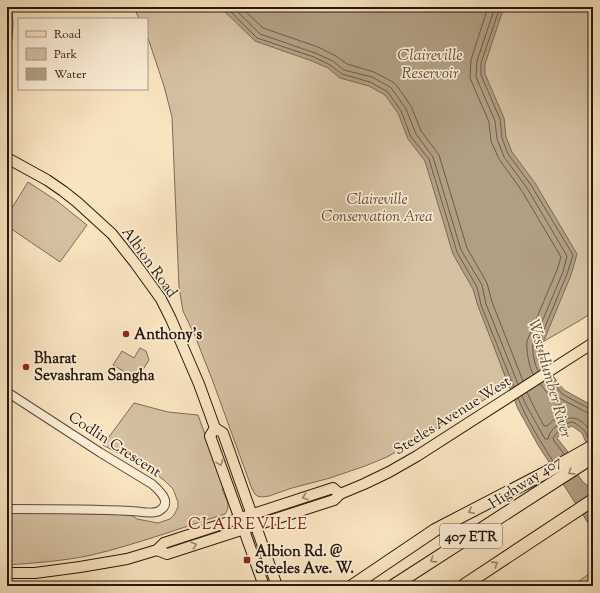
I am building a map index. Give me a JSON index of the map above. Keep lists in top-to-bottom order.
{
  "streets": {
    "highway": ["Highway 407", "407 ETR"],
    "main road": ["Albion Road", "Steeles Avenue West"],
    "street": ["Codlin Crescent"]
  },
  "crossings": [
    ["Albion Road", "Steeles Avenue West"]
  ],
  "districts": ["CLAIREVILLE"],
  "water": ["Claireville Reservoir", "West Humber River"],
  "parks": ["Claireville Conservation Area"],
  "places": {
    "other": ["Anthony's", "Bharat Sevashram Sangha"],
    "transit": ["Albion Rd. @ Steeles Ave. W."]
  },
  "legend": ["Road", "Park", "Water"]
}
